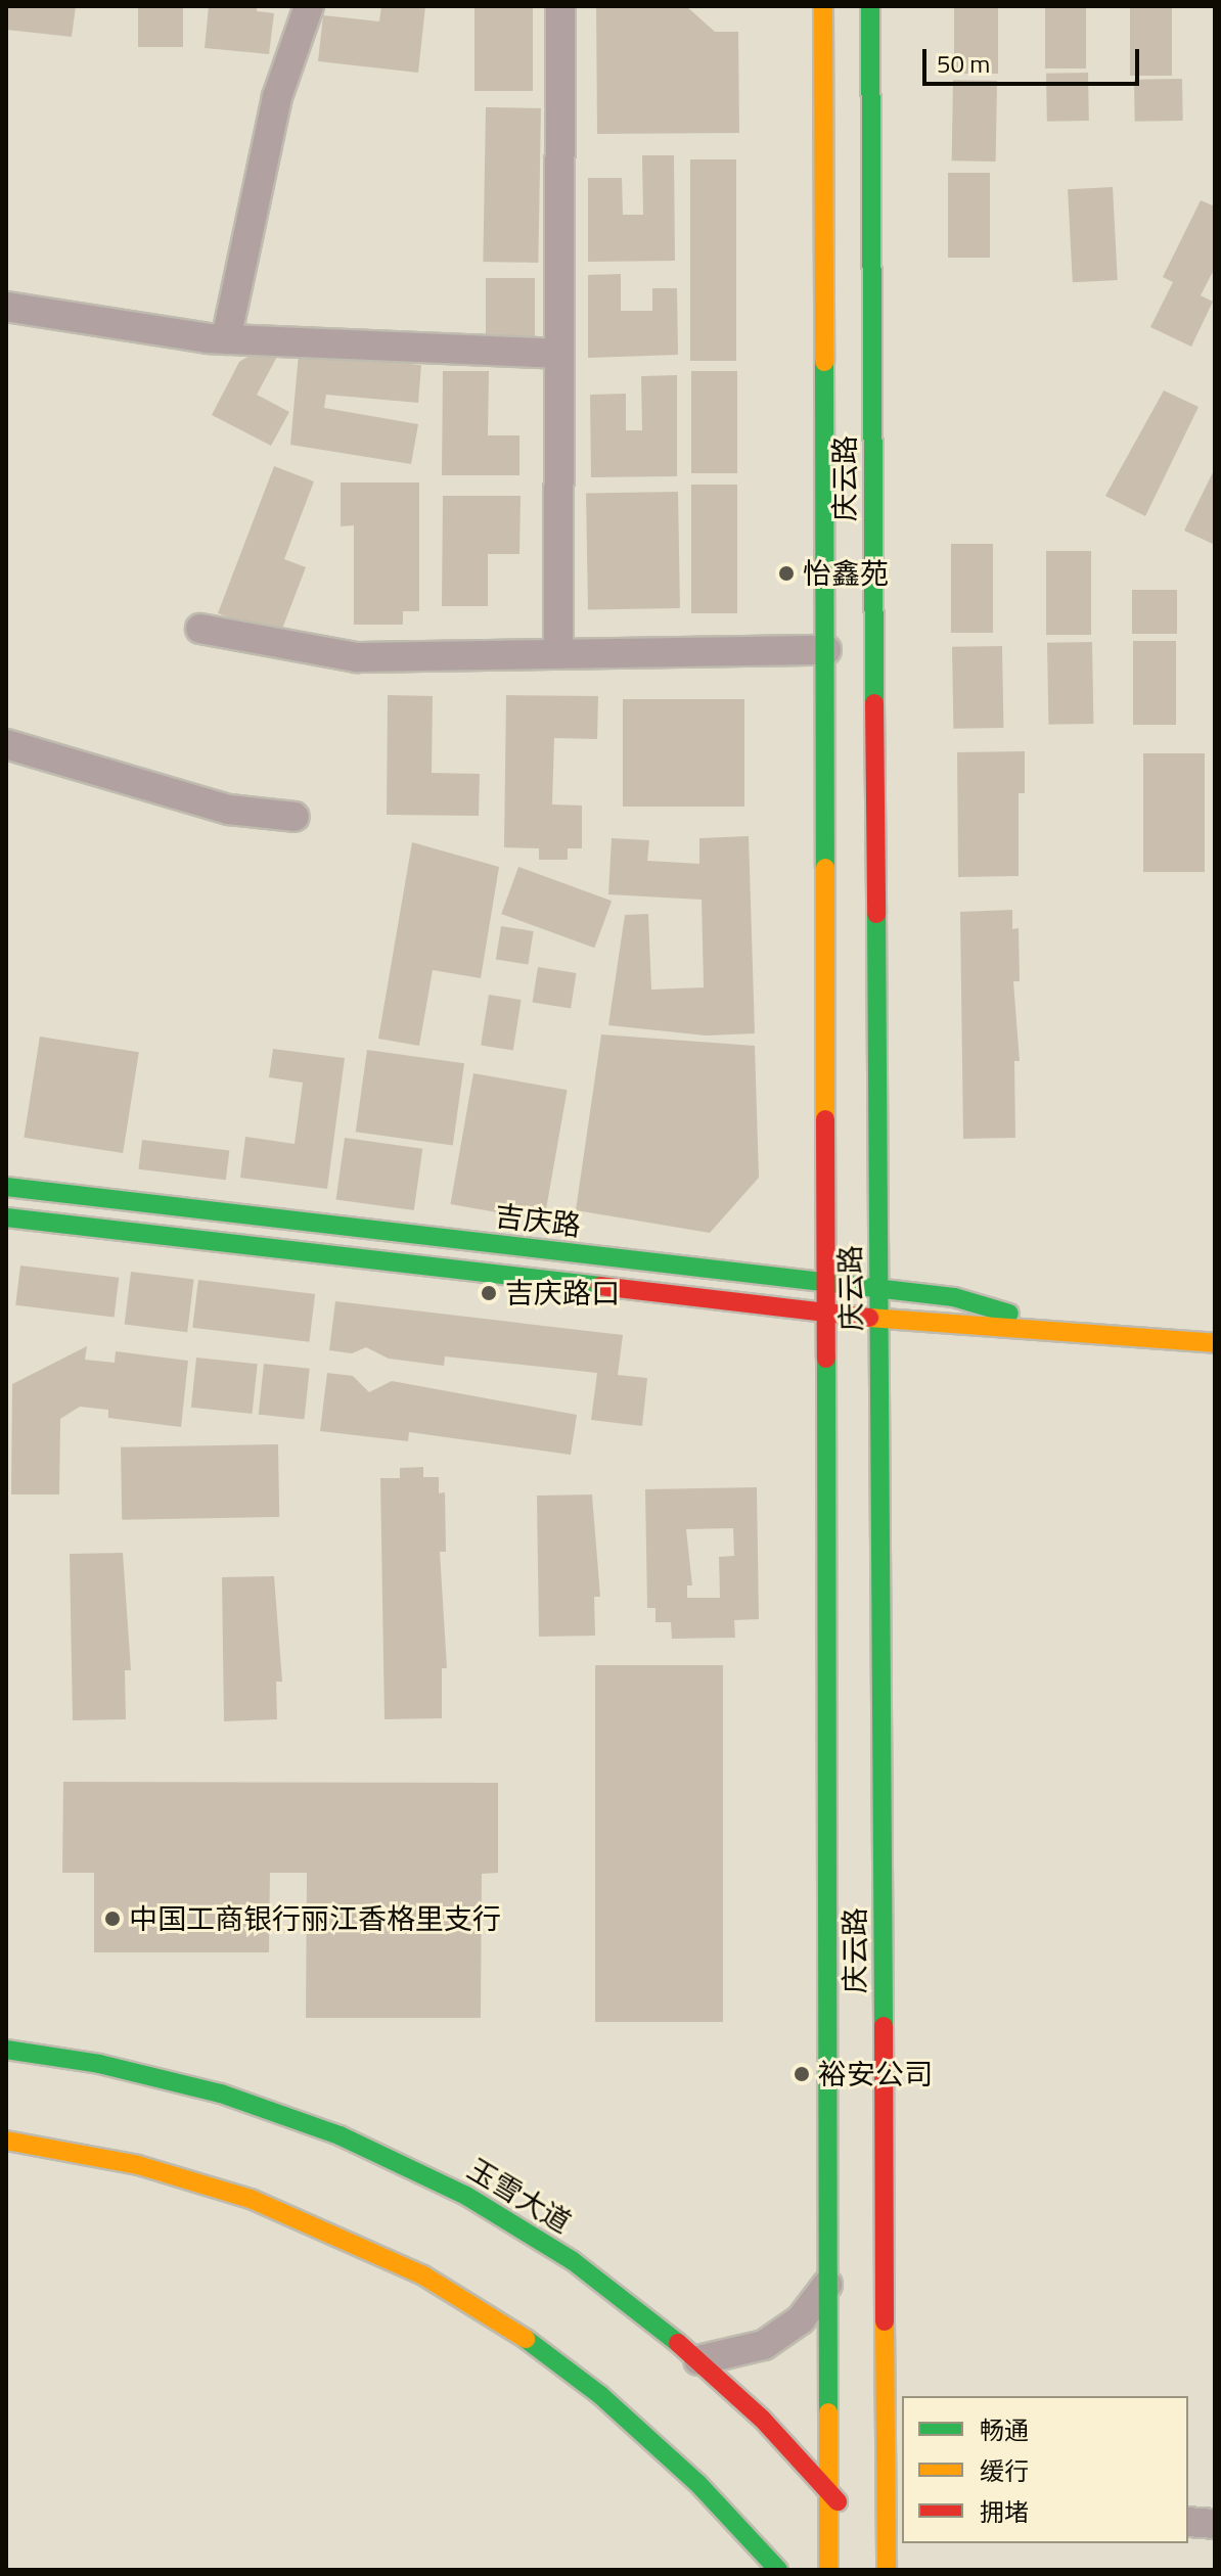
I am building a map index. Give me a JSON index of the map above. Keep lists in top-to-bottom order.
{
  "streets": {
    "main road": ["庆云路", "吉庆路", "玉雪大道"]
  },
  "crossings": [
    ["庆云路", "吉庆路"],
    ["庆云路", "玉雪大道"]
  ],
  "places": [
    "怡鑫苑",
    "吉庆路口",
    "中国工商银行丽江香格里支行",
    "裕安公司"
  ],
  "legend": ["畅通", "缓行", "拥堵"],
  "scale_bar": "50 m"
}
